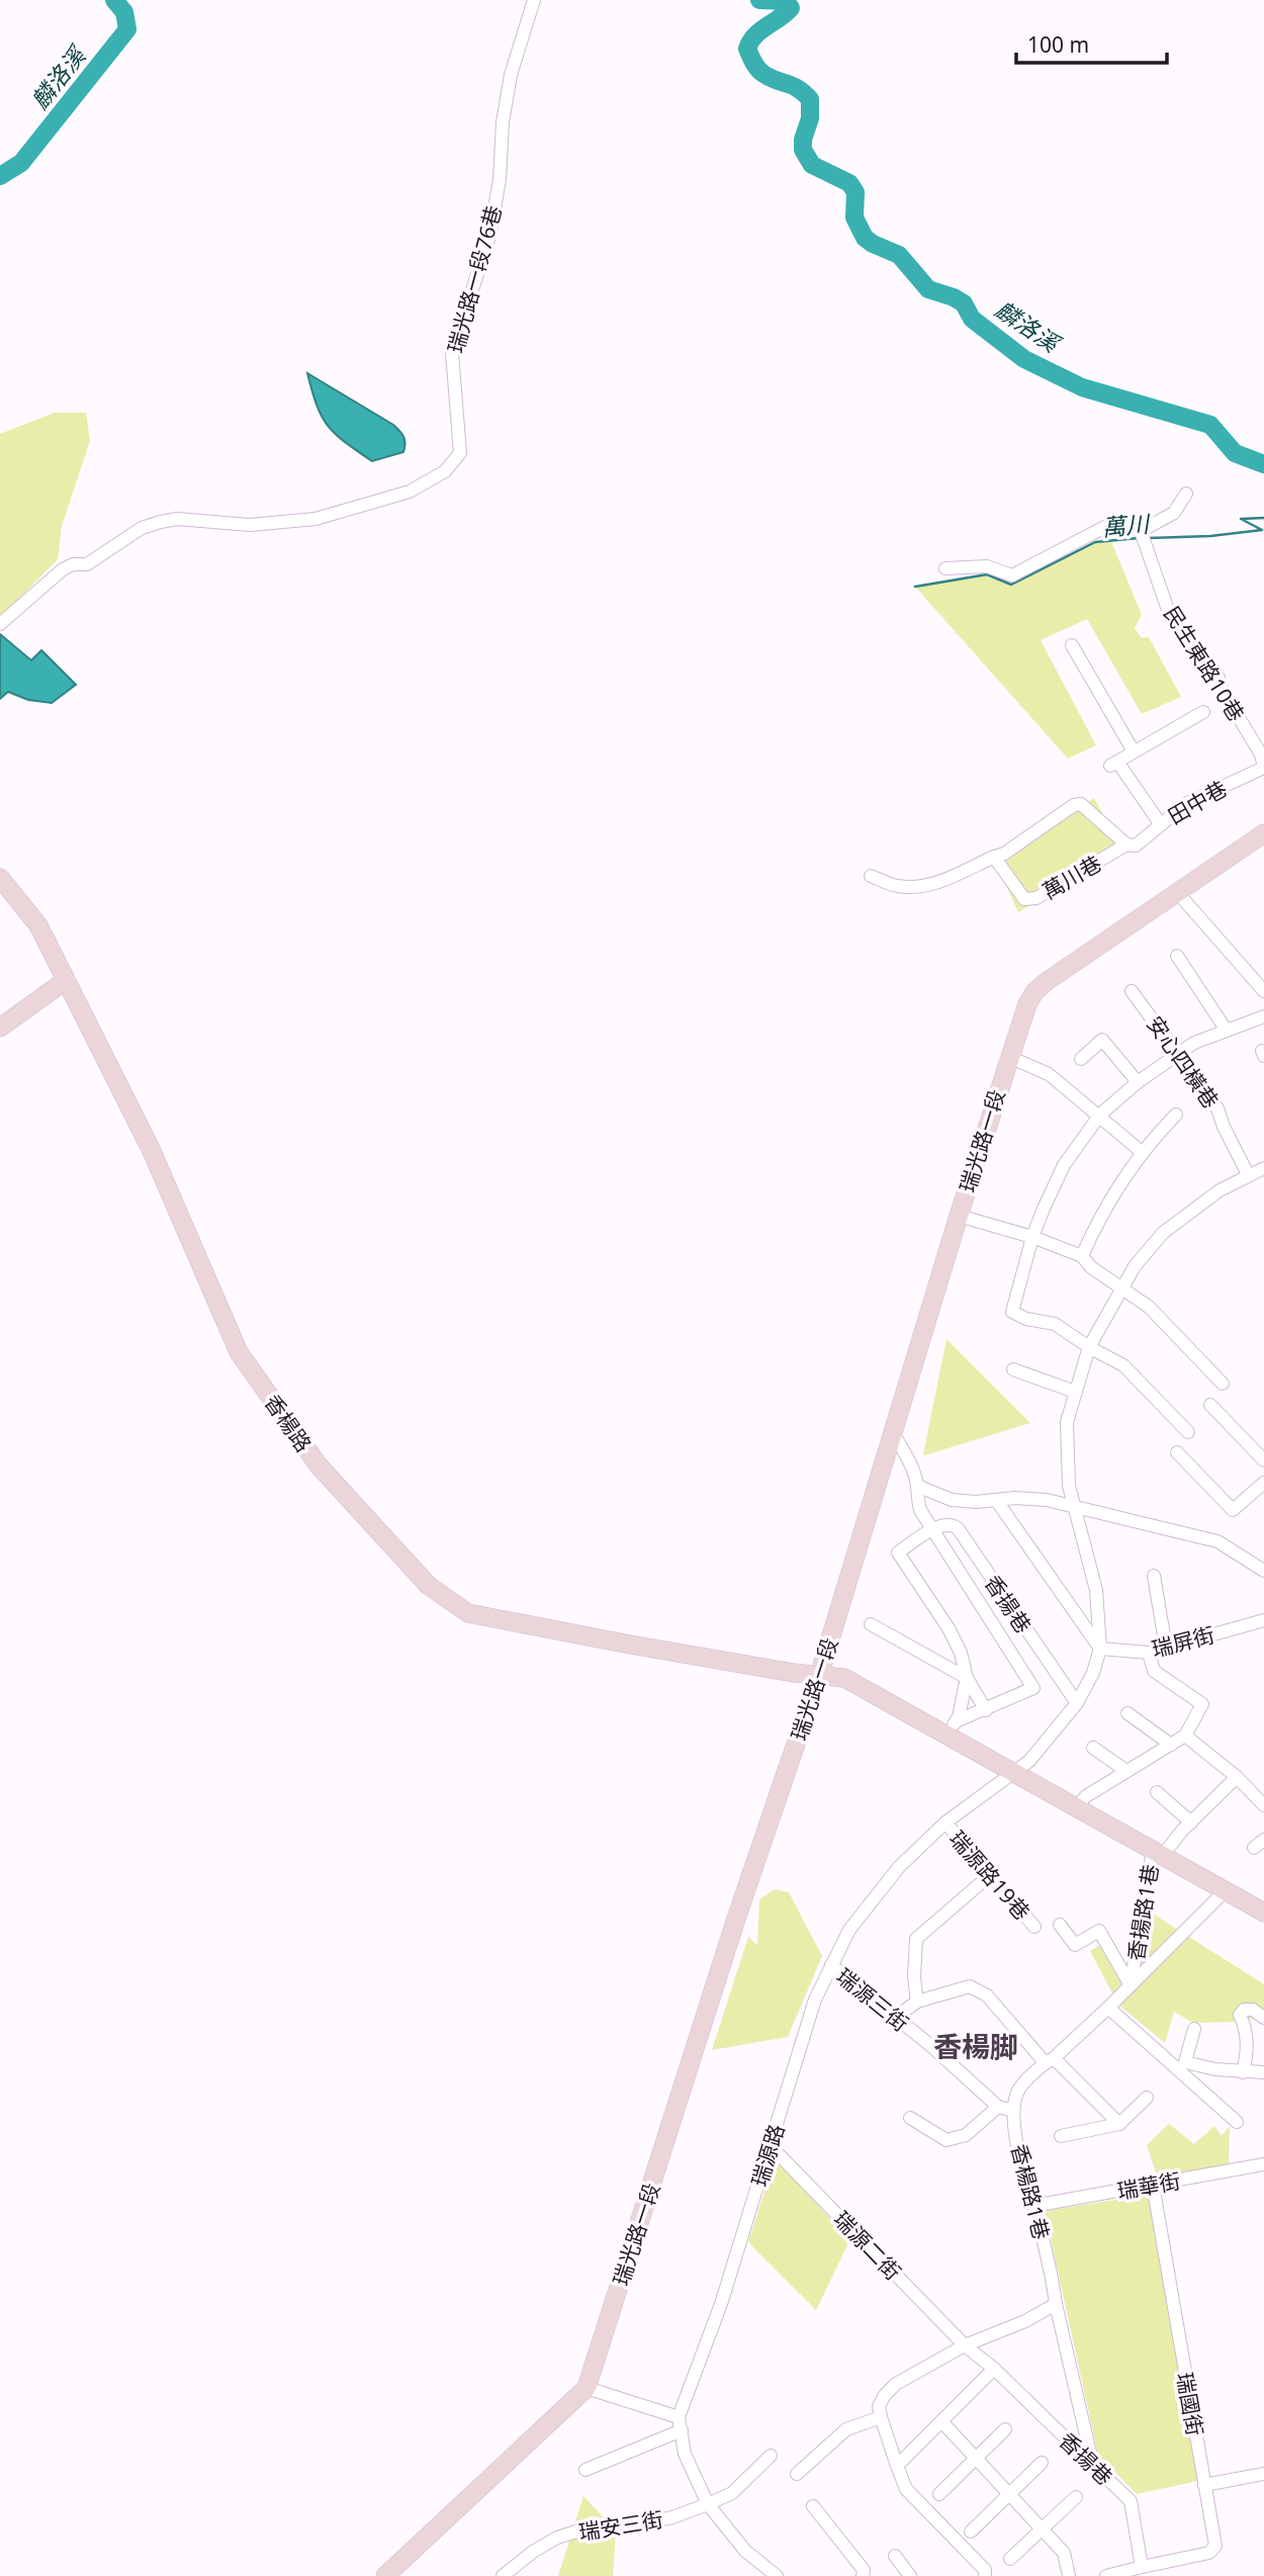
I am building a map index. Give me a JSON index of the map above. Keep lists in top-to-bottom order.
{
  "streets": {
    "street": [
      "瑞光路一段76巷",
      "民生東路10巷",
      "田中巷",
      "萬川巷",
      "安心四橫巷",
      "瑞光路一段",
      "香楊路",
      "香揚巷",
      "瑞屏街",
      "瑞源路19巷",
      "香揚路1巷",
      "瑞源三街",
      "瑞源路",
      "瑞華街",
      "香楊路1巷",
      "瑞源二街",
      "瑞國街",
      "瑞安三街"
    ]
  },
  "crossings": [
    ["民生東路10巷", "田中巷"],
    ["田中巷", "萬川巷"],
    ["瑞光路一段", "香楊路"],
    ["香揚巷", "瑞源二街"],
    ["香揚巷", "瑞國街"],
    ["瑞源路19巷", "瑞源路"],
    ["瑞源三街", "瑞源路"],
    ["瑞源三街", "香楊路1巷"],
    ["瑞源路", "瑞源二街"],
    ["瑞華街", "香楊路1巷"],
    ["瑞華街", "瑞國街"]
  ],
  "districts": ["香楊脚"],
  "water": ["麟洛溪", "萬川"],
  "scale_bar": "100 m"
}
